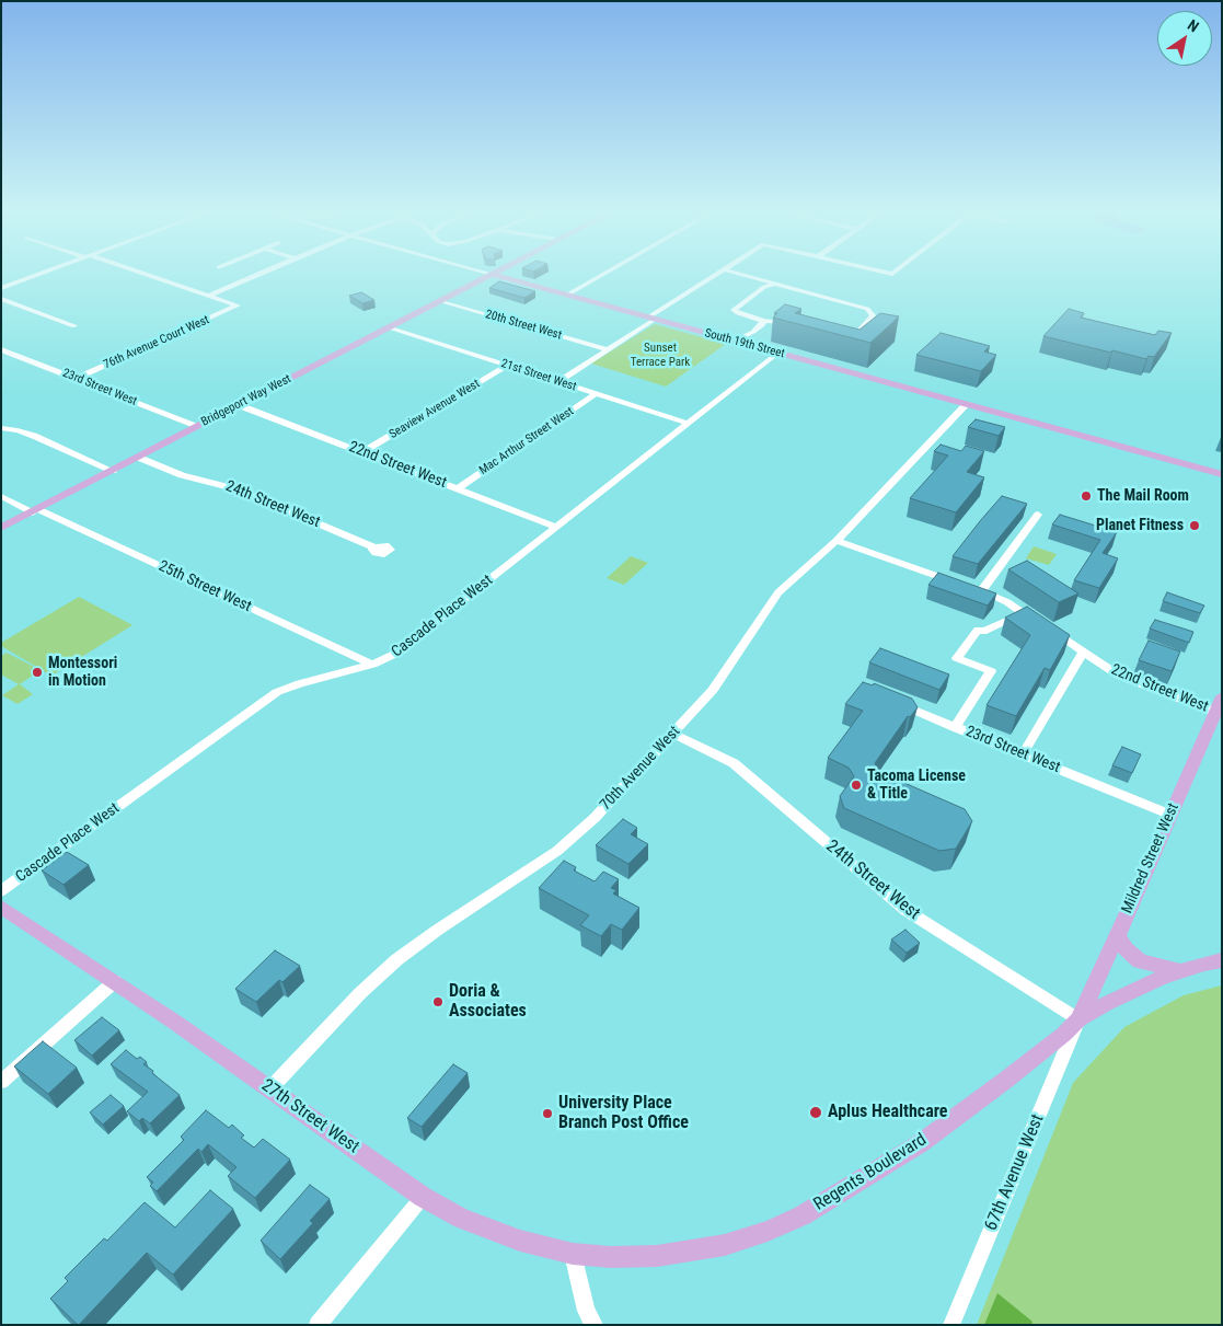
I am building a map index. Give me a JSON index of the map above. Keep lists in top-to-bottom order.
{
  "streets": {
    "main road": [
      "South 19th Street",
      "Bridgeport Way West",
      "Mildred Street West",
      "27th Street West",
      "Regents Boulevard"
    ],
    "street": [
      "20th Street West",
      "76th Avenue Court West",
      "21st Street West",
      "23rd Street West",
      "Seaview Avenue West",
      "Mac Arthur Street West",
      "22nd Street West",
      "24th Street West",
      "25th Street West",
      "Cascade Place West",
      "70th Avenue West",
      "67th Avenue West"
    ]
  },
  "crossings": [
    ["20th Street West", "Bridgeport Way West"],
    ["76th Avenue Court West", "23rd Street West"],
    ["South 19th Street", "Cascade Place West"],
    ["South 19th Street", "70th Avenue West"],
    ["21st Street West", "Bridgeport Way West"],
    ["21st Street West", "Seaview Avenue West"],
    ["21st Street West", "Mac Arthur Street West"],
    ["21st Street West", "Cascade Place West"],
    ["23rd Street West", "Bridgeport Way West"],
    ["23rd Street West", "Mildred Street West"],
    ["Bridgeport Way West", "22nd Street West"],
    ["Bridgeport Way West", "24th Street West"],
    ["Bridgeport Way West", "25th Street West"],
    ["Seaview Avenue West", "22nd Street West"],
    ["Mac Arthur Street West", "22nd Street West"],
    ["22nd Street West", "Cascade Place West"],
    ["22nd Street West", "70th Avenue West"],
    ["22nd Street West", "Mildred Street West"],
    ["24th Street West", "70th Avenue West"],
    ["24th Street West", "Mildred Street West"],
    ["24th Street West", "Regents Boulevard"],
    ["24th Street West", "67th Avenue West"],
    ["25th Street West", "Cascade Place West"],
    ["70th Avenue West", "27th Street West"],
    ["Mildred Street West", "Regents Boulevard"],
    ["Mildred Street West", "67th Avenue West"],
    ["27th Street West", "Regents Boulevard"],
    ["Regents Boulevard", "67th Avenue West"]
  ],
  "parks": ["Sunset Terrace Park"],
  "places": [
    "The Mail Room",
    "Planet Fitness",
    "Montessori in Motion",
    "Tacoma License & Title",
    "Doria & Associates",
    "Aplus Healthcare",
    "University Place Branch Post Office"
  ],
  "north": "top right"
}
